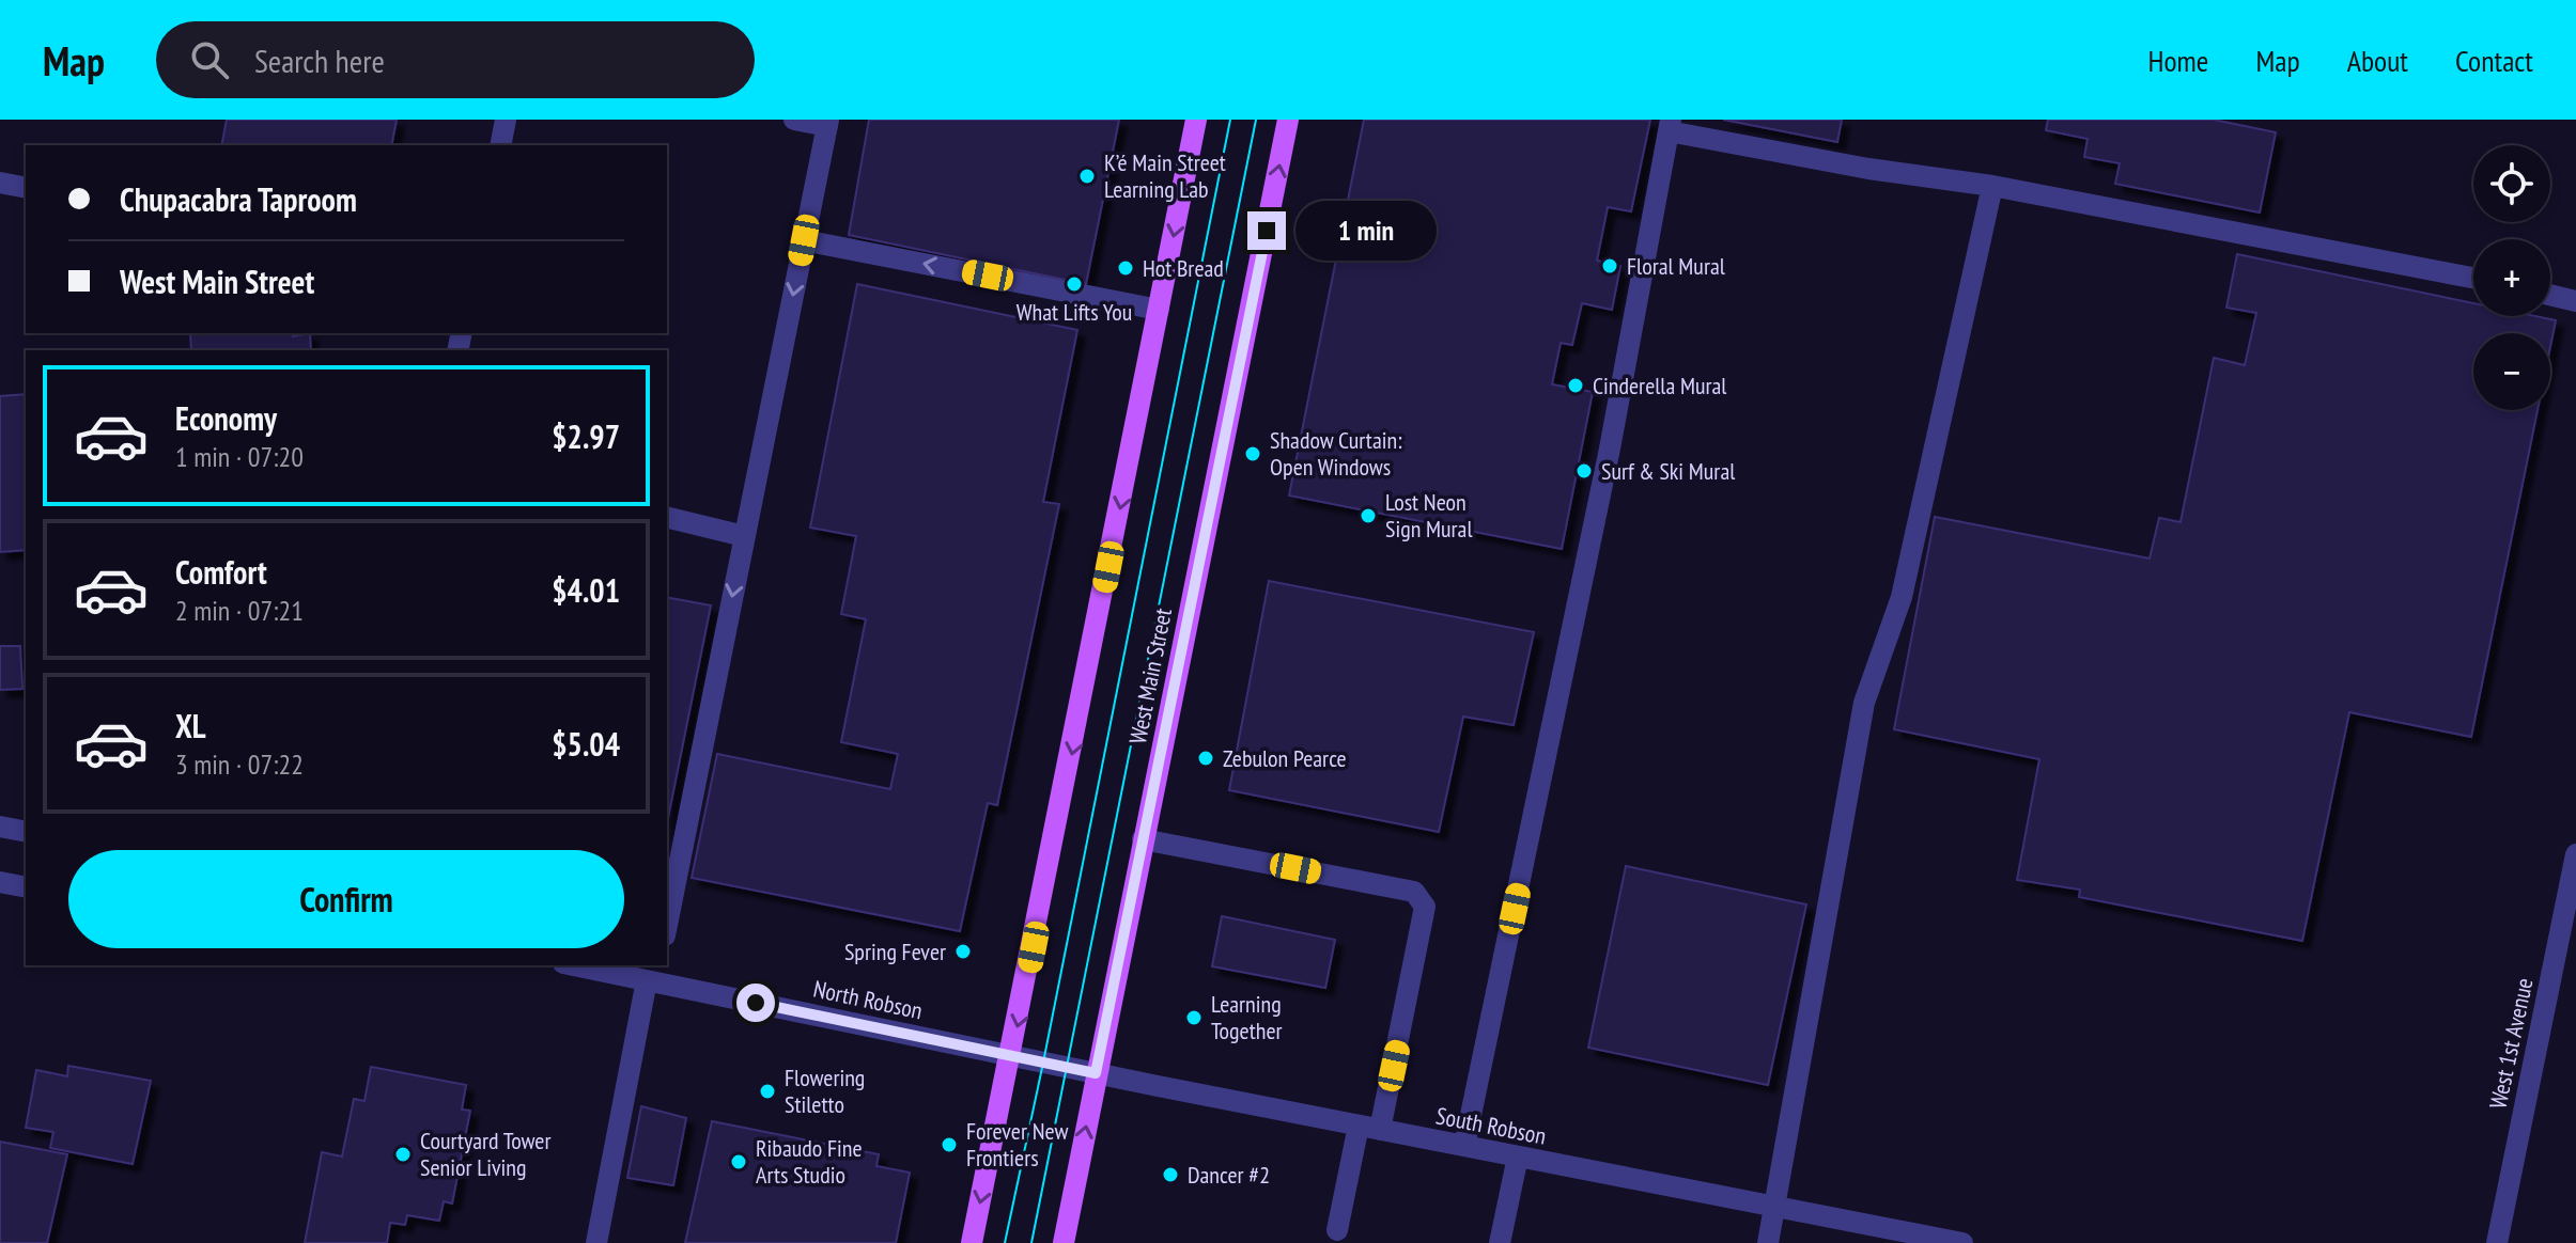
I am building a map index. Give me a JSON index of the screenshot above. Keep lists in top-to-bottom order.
{
  "streets": {
    "main road": ["West Main Street"],
    "street": ["North Robson", "West 1st Avenue", "South Robson"]
  },
  "crossings": [
    ["West Main Street", "South Robson"],
    ["North Robson", "South Robson"]
  ],
  "places": [
    "K’é Main Street Learning Lab",
    "Floral Mural",
    "Hot Bread",
    "What Lifts You",
    "Cinderella Mural",
    "Shadow Curtain: Open Windows",
    "Surf & Ski Mural",
    "Lost Neon Sign Mural",
    "Zebulon Pearce",
    "Spring Fever",
    "Learning Together",
    "Flowering Stiletto",
    "Forever New Frontiers",
    "Courtyard Tower Senior Living",
    "Ribaudo Fine Arts Studio",
    "Dancer #2"
  ],
  "page": {
    "header": "Map",
    "search": "Search here",
    "nav": [
      "Home",
      "Map",
      "About",
      "Contact"
    ],
    "map_buttons": ["+", "−"],
    "banner": ["Chupacabra Taproom", "West Main Street"],
    "bubble": "1 min",
    "list": [
      {
        "name": "Economy",
        "note": "1 min · 07:20",
        "value": "$2.97"
      },
      {
        "name": "Comfort",
        "note": "2 min · 07:21",
        "value": "$4.01"
      },
      {
        "name": "XL",
        "note": "3 min · 07:22",
        "value": "$5.04"
      }
    ],
    "buttons": "Confirm"
  }
}
